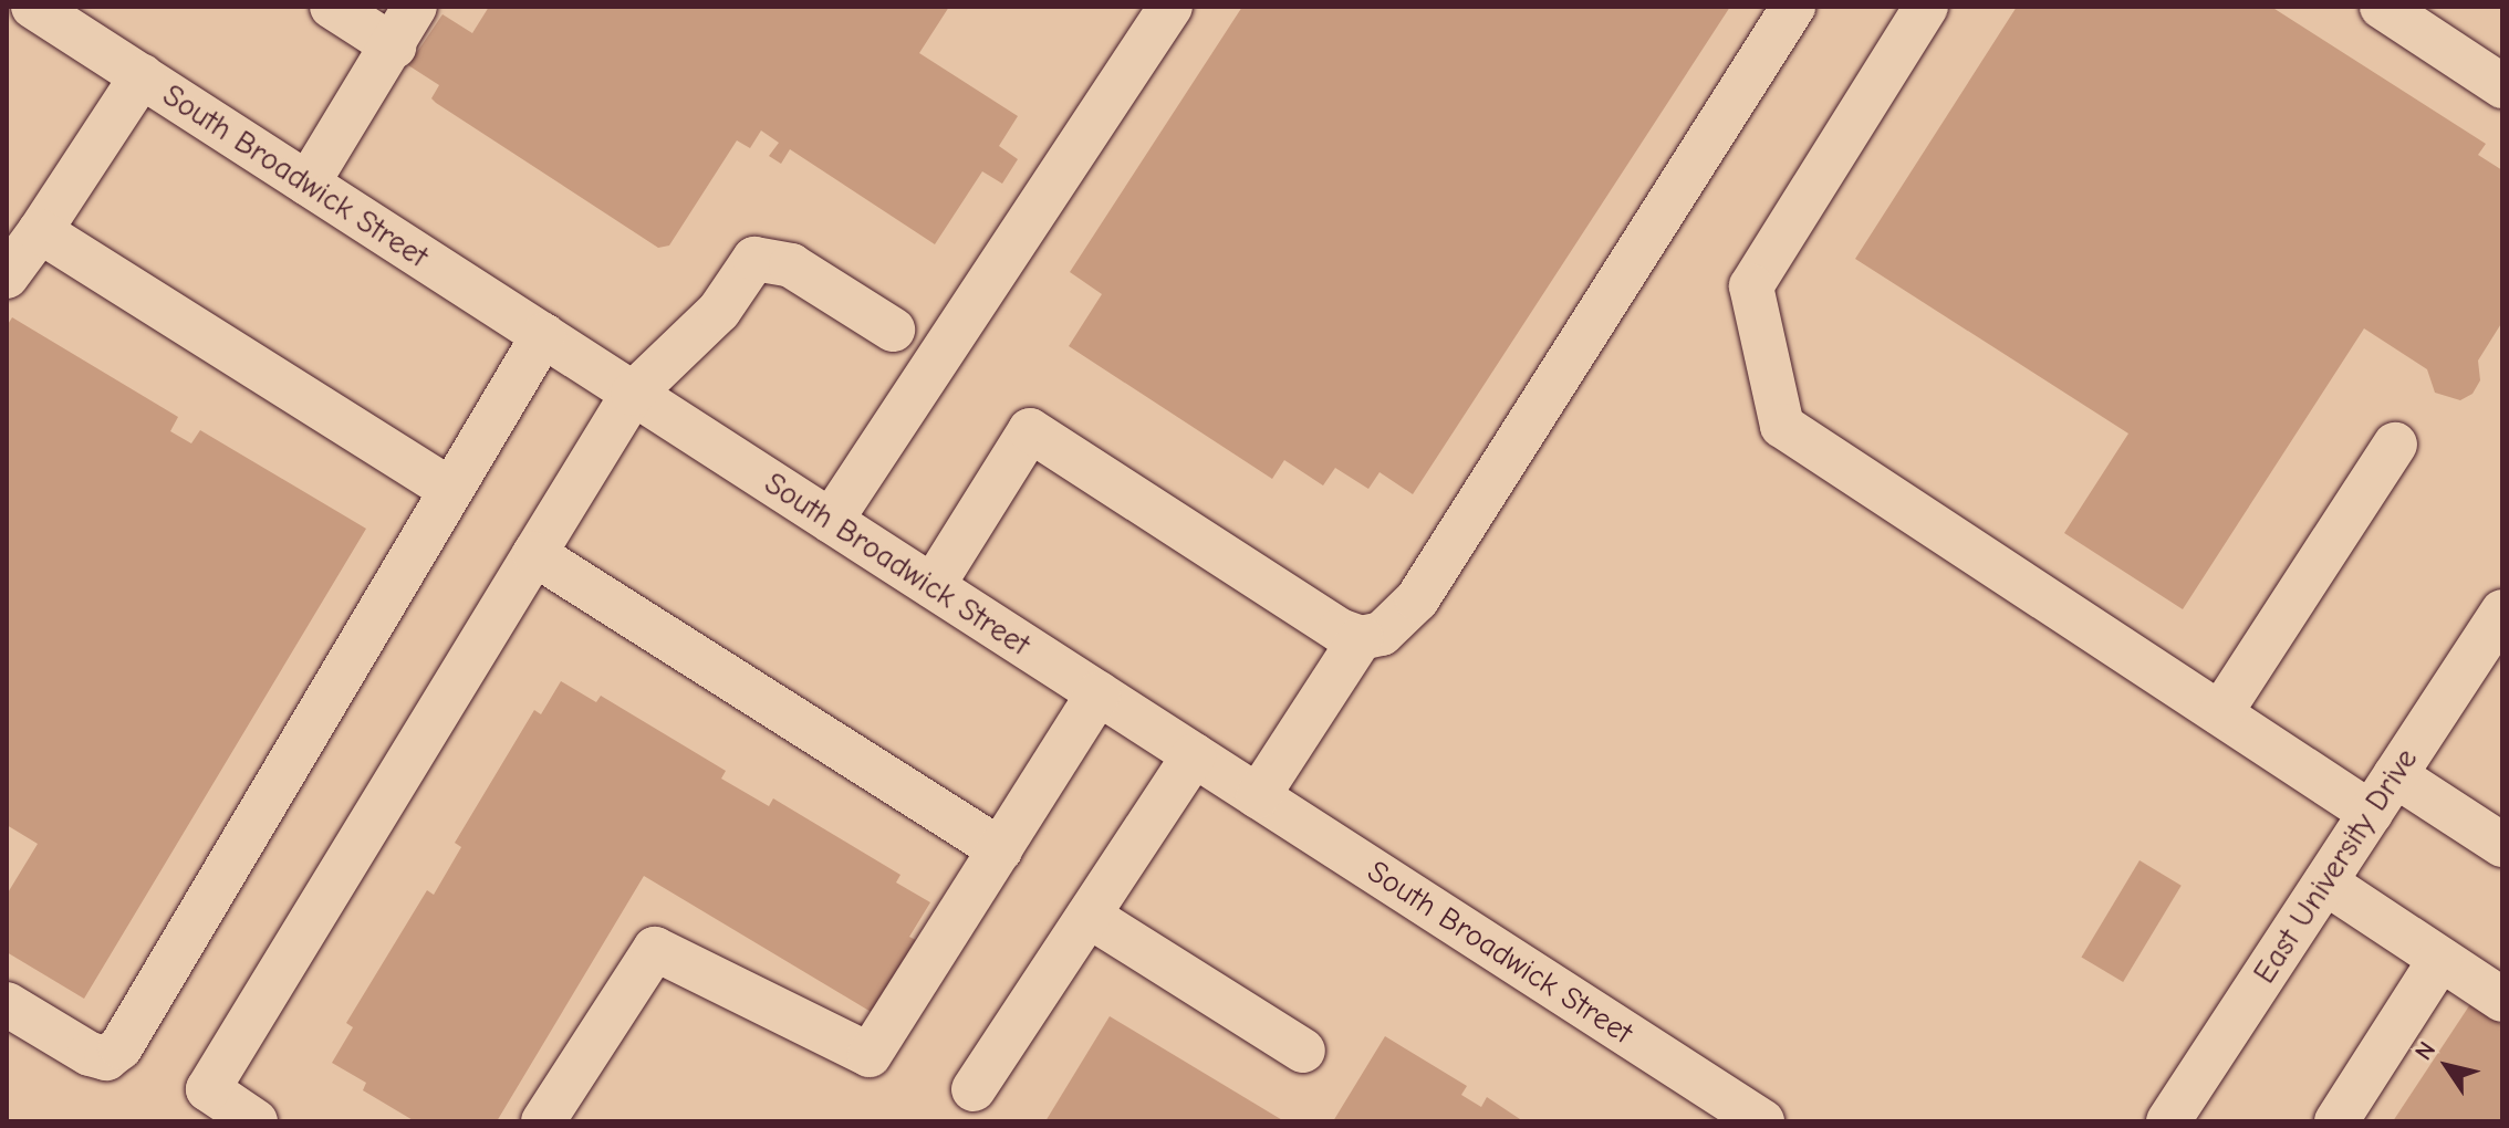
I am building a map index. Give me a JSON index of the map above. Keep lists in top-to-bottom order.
{
  "streets": {
    "street": ["South Broadwick Street", "East University Drive"]
  },
  "north": "top left"
}
